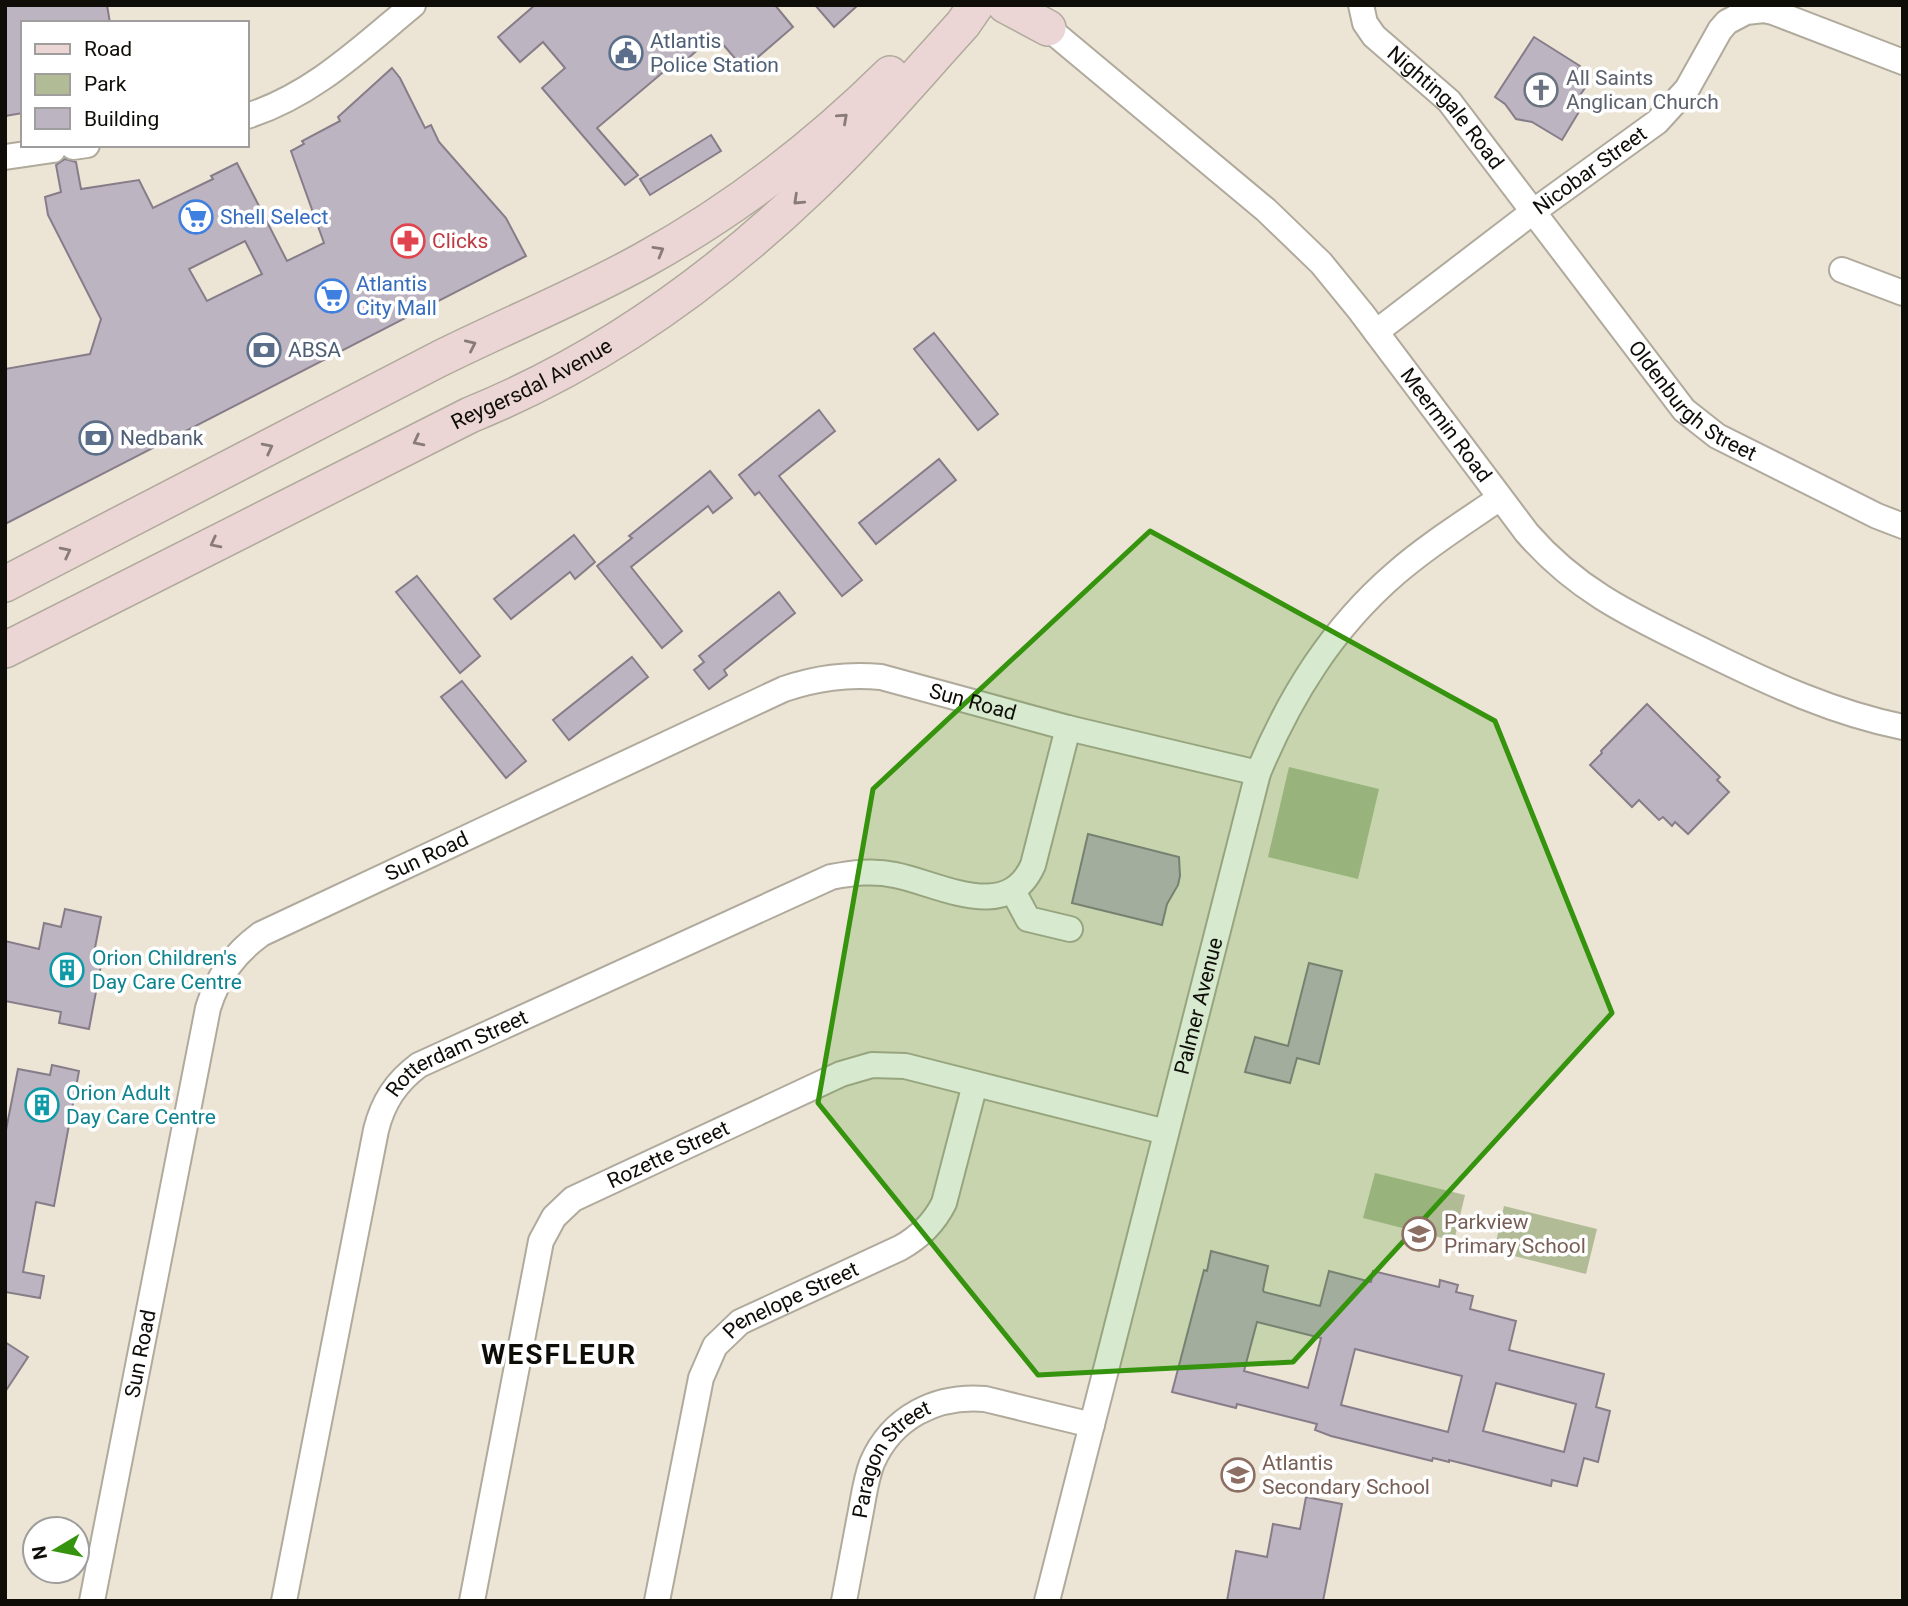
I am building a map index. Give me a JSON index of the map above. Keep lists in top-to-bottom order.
{
  "streets": {
    "main road": ["Reygersdal Avenue", "Meermin Road"],
    "street": [
      "Nightingale Road",
      "Nicobar Street",
      "Oldenburgh Street",
      "Sun Road",
      "Palmer Avenue",
      "Rotterdam Street",
      "Rozette Street",
      "Penelope Street",
      "Paragon Street"
    ]
  },
  "crossings": [
    ["Nightingale Road", "Nicobar Street"],
    ["Nightingale Road", "Oldenburgh Street"],
    ["Nicobar Street", "Oldenburgh Street"],
    ["Nicobar Street", "Meermin Road"],
    ["Meermin Road", "Palmer Avenue"],
    ["Sun Road", "Palmer Avenue"],
    ["Palmer Avenue", "Rozette Street"],
    ["Palmer Avenue", "Paragon Street"],
    ["Rozette Street", "Penelope Street"]
  ],
  "districts": ["WESFLEUR"],
  "places": {
    "public building": ["Atlantis Police Station"],
    "church": ["All Saints Anglican Church"],
    "supermarket": ["Shell Select", "Atlantis City Mall"],
    "pharmacy": ["Clicks"],
    "bank": ["ABSA", "Nedbank"],
    "building": ["Orion Children's Day Care Centre", "Orion Adult Day Care Centre"],
    "school or university": ["Parkview Primary School", "Atlantis Secondary School"]
  },
  "legend": ["Road", "Park", "Building"],
  "north": "left"
}
